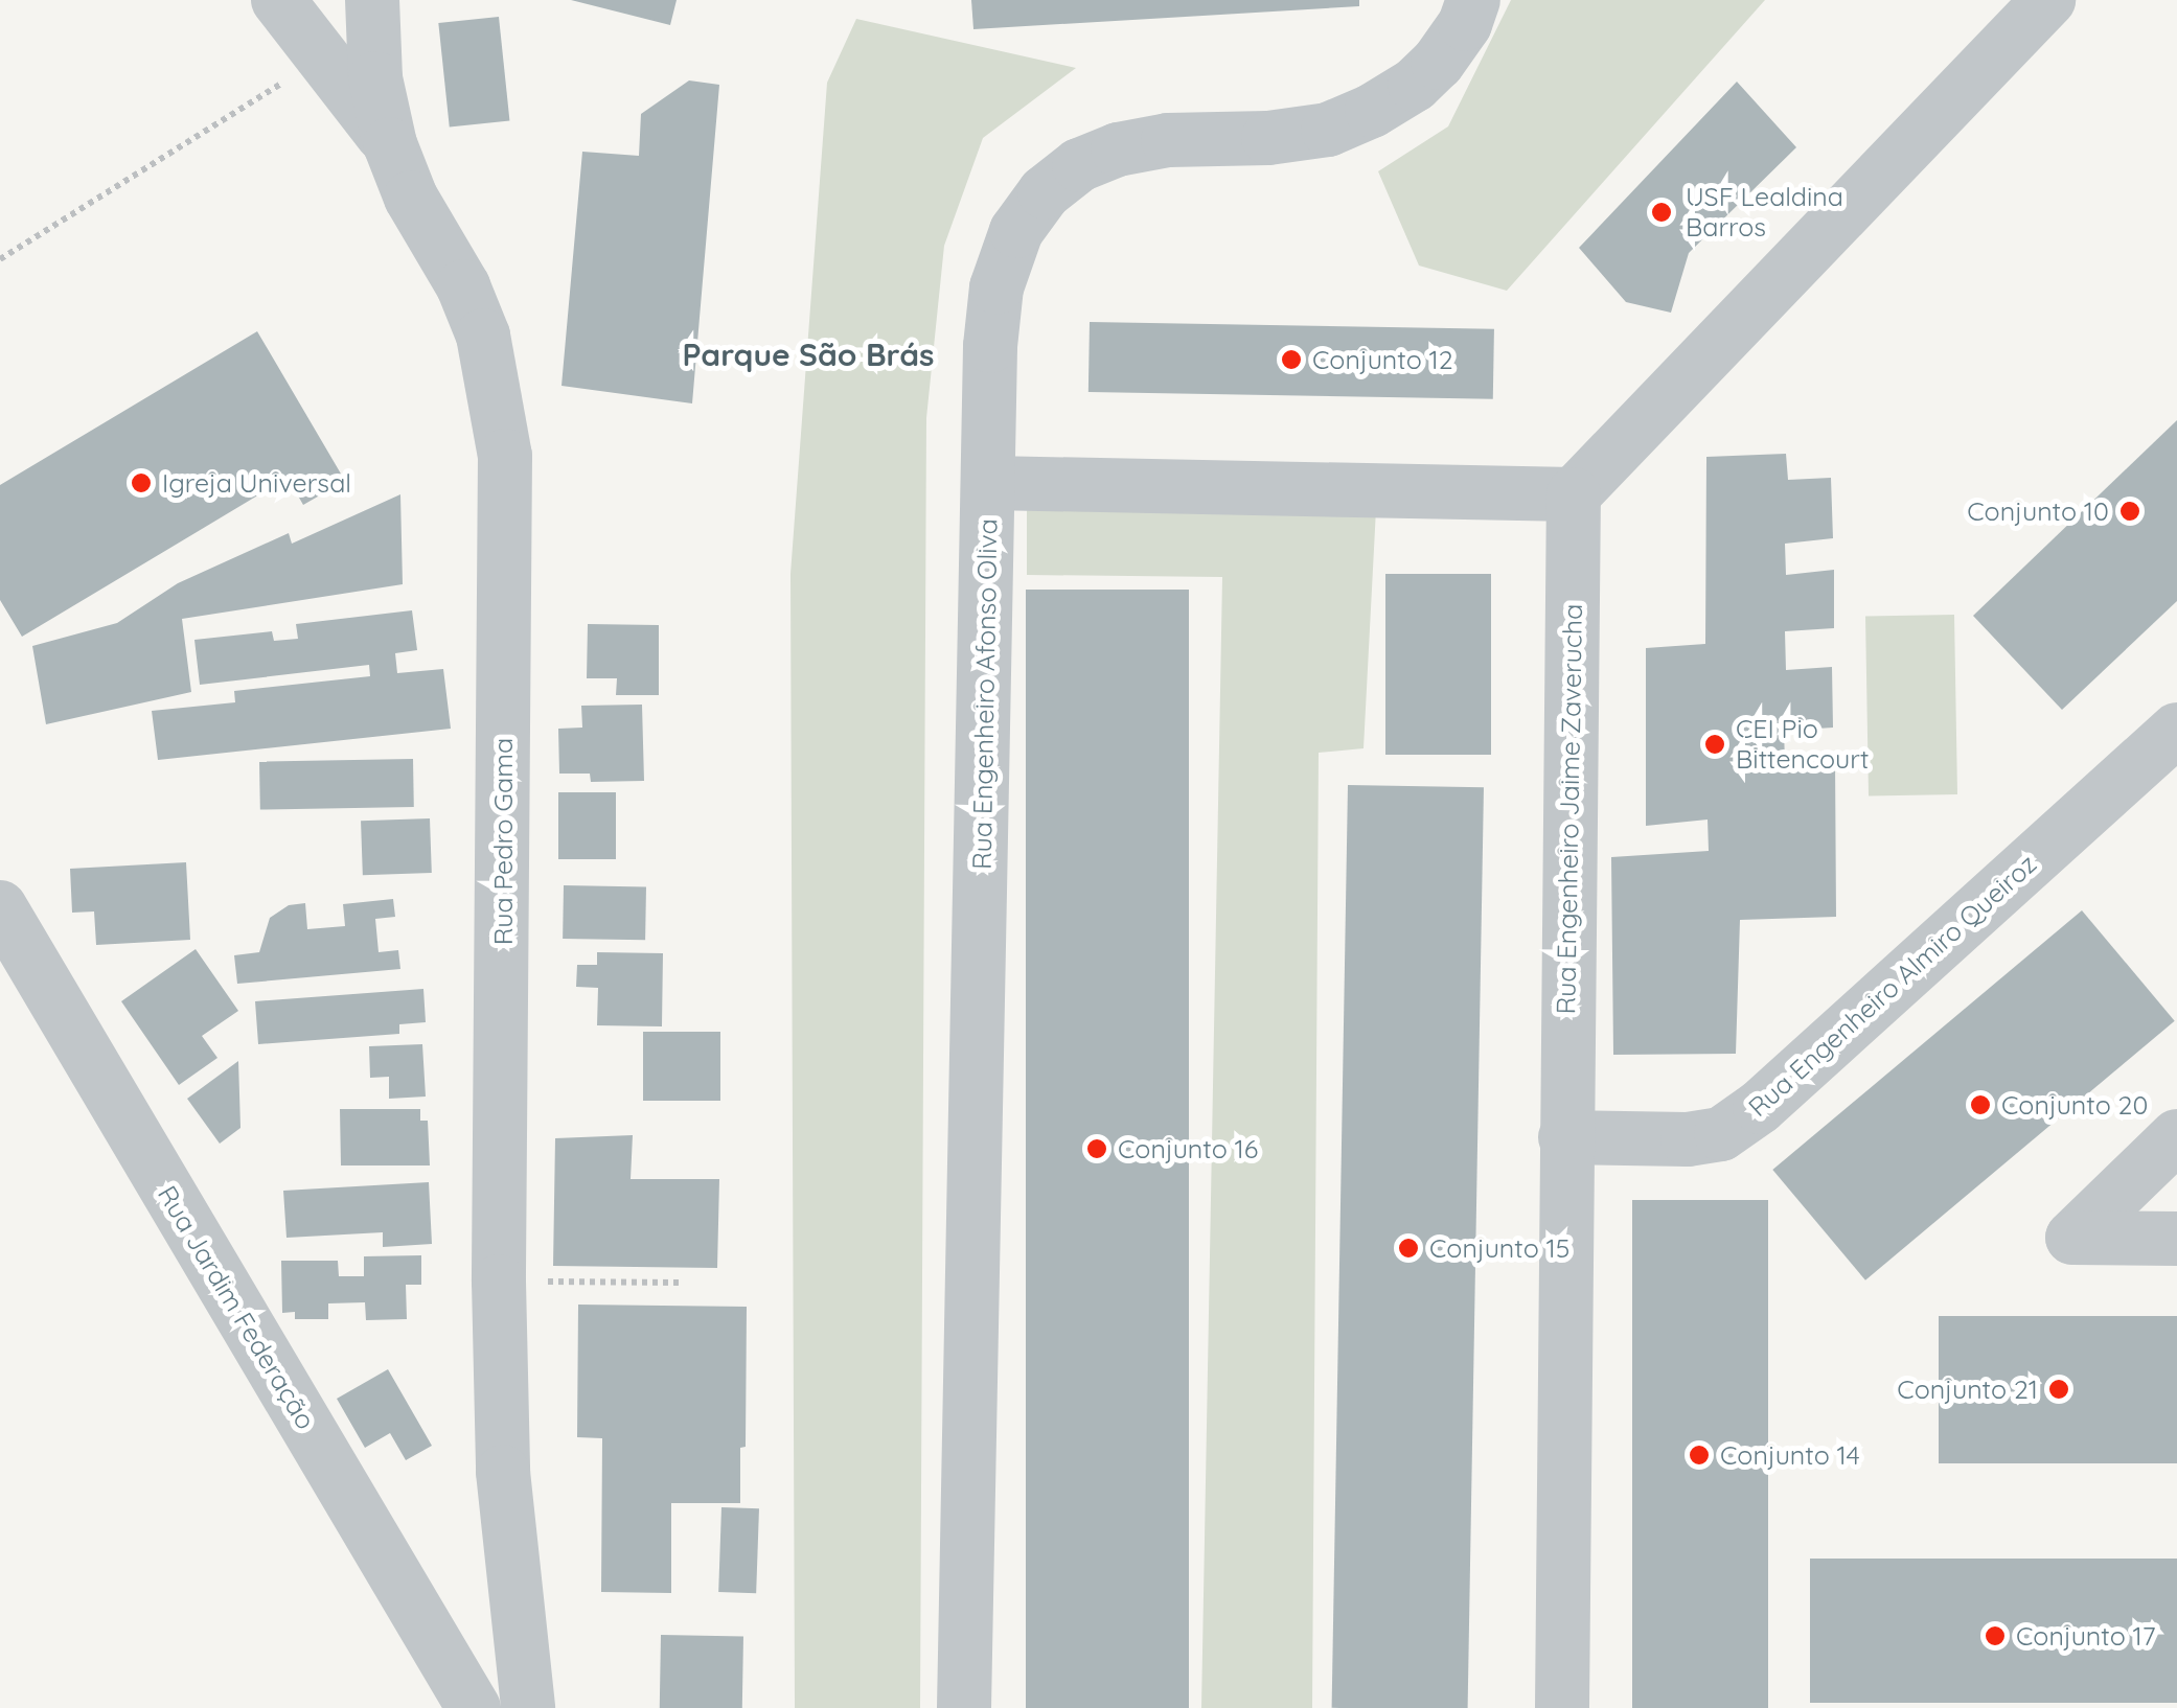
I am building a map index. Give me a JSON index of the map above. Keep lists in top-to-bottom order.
{
  "streets": {
    "street": [
      "Rua Engenheiro Afonso Oliva",
      "Rua Engenheiro Jaime Zaverucha",
      "Rua Pedro Gama",
      "Rua Engenheiro Almiro Queiroz",
      "Rua Jardim Federação"
    ]
  },
  "crossings": [
    ["Rua Engenheiro Jaime Zaverucha", "Rua Engenheiro Almiro Queiroz"]
  ],
  "districts": ["Parque São Brás"],
  "places": [
    "USF Lealdina Barros",
    "Conjunto 12",
    "Igreja Universal",
    "Conjunto 10",
    "CEI Pio Bittencourt",
    "Conjunto 20",
    "Conjunto 16",
    "Conjunto 15",
    "Conjunto 21",
    "Conjunto 14",
    "Conjunto 17"
  ]
}
